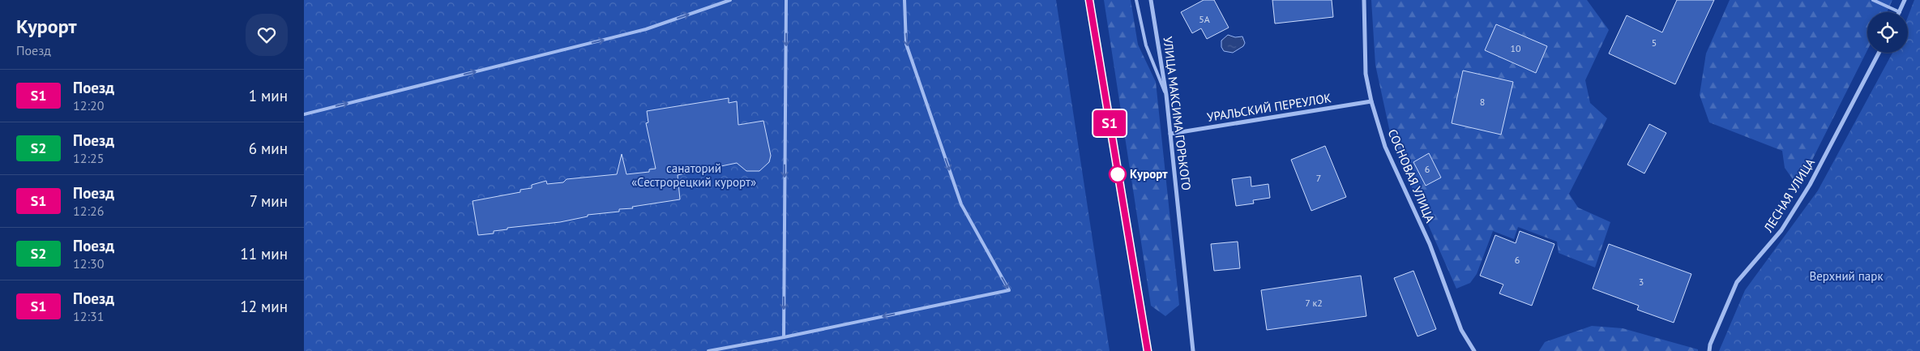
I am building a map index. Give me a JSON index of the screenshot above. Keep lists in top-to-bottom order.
{
  "streets": {
    "street": [
      "УРАЛЬСКИЙ ПЕРЕУЛОК",
      "УЛИЦА МАКСИМА ГОРЬКОГО",
      "СОСНОВАЯ УЛИЦА",
      "ЛЕСНАЯ УЛИЦА"
    ]
  },
  "crossings": [
    ["УРАЛЬСКИЙ ПЕРЕУЛОК", "УЛИЦА МАКСИМА ГОРЬКОГО"],
    ["УРАЛЬСКИЙ ПЕРЕУЛОК", "СОСНОВАЯ УЛИЦА"]
  ],
  "parks": ["санаторий «Сестрорецкий курорт»", "Верхний парк"],
  "places": ["Курорт"],
  "house_numbers": [
    "5А",
    "5",
    "10",
    "8",
    "6",
    "7",
    "6",
    "3",
    "7 к2"
  ],
  "page": {
    "heading": ["Курорт", "Поезд"],
    "on_map": "S1",
    "list": [
      {
        "mark": "S1",
        "name": "Поезд",
        "note": "12:20",
        "value": "1 мин"
      },
      {
        "mark": "S2",
        "name": "Поезд",
        "note": "12:25",
        "value": "6 мин"
      },
      {
        "mark": "S1",
        "name": "Поезд",
        "note": "12:26",
        "value": "7 мин"
      },
      {
        "mark": "S2",
        "name": "Поезд",
        "note": "12:30",
        "value": "11 мин"
      },
      {
        "mark": "S1",
        "name": "Поезд",
        "note": "12:31",
        "value": "12 мин"
      }
    ]
  }
}
